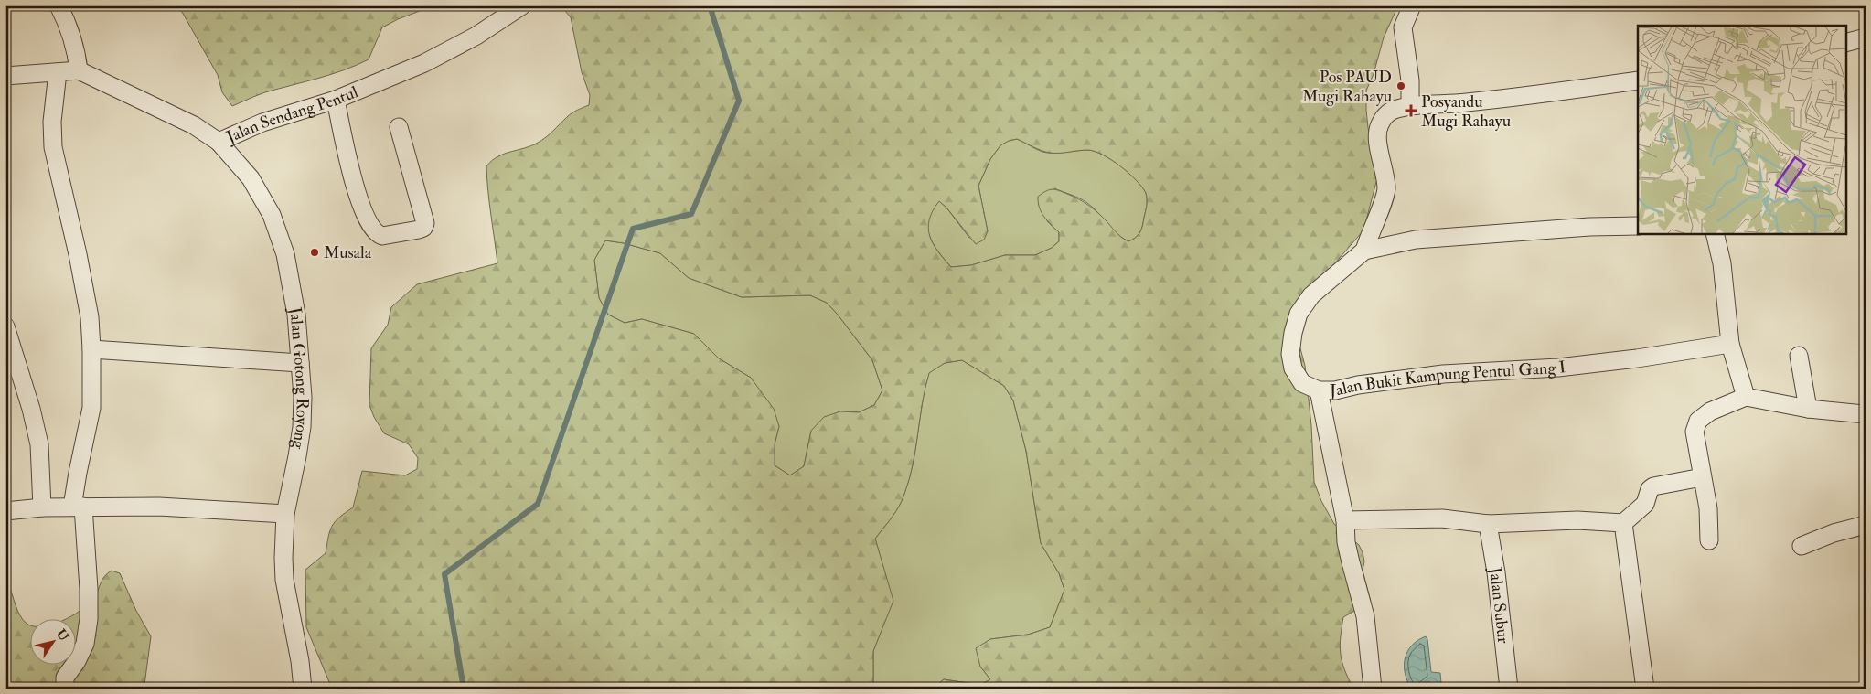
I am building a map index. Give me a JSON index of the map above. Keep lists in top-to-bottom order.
{
  "streets": {
    "street": [
      "Jalan Sendang Pentul",
      "Jalan Bukit Kampung Pentul Gang I",
      "Jalan Gotong Royong",
      "Jalan Subur"
    ]
  },
  "crossings": [
    ["Jalan Sendang Pentul", "Jalan Gotong Royong"]
  ],
  "places": {
    "other": ["Pos PAUD Mugi Rahayu", "Musala"],
    "health": ["Posyandu Mugi Rahayu"]
  },
  "north": "top right"
}
